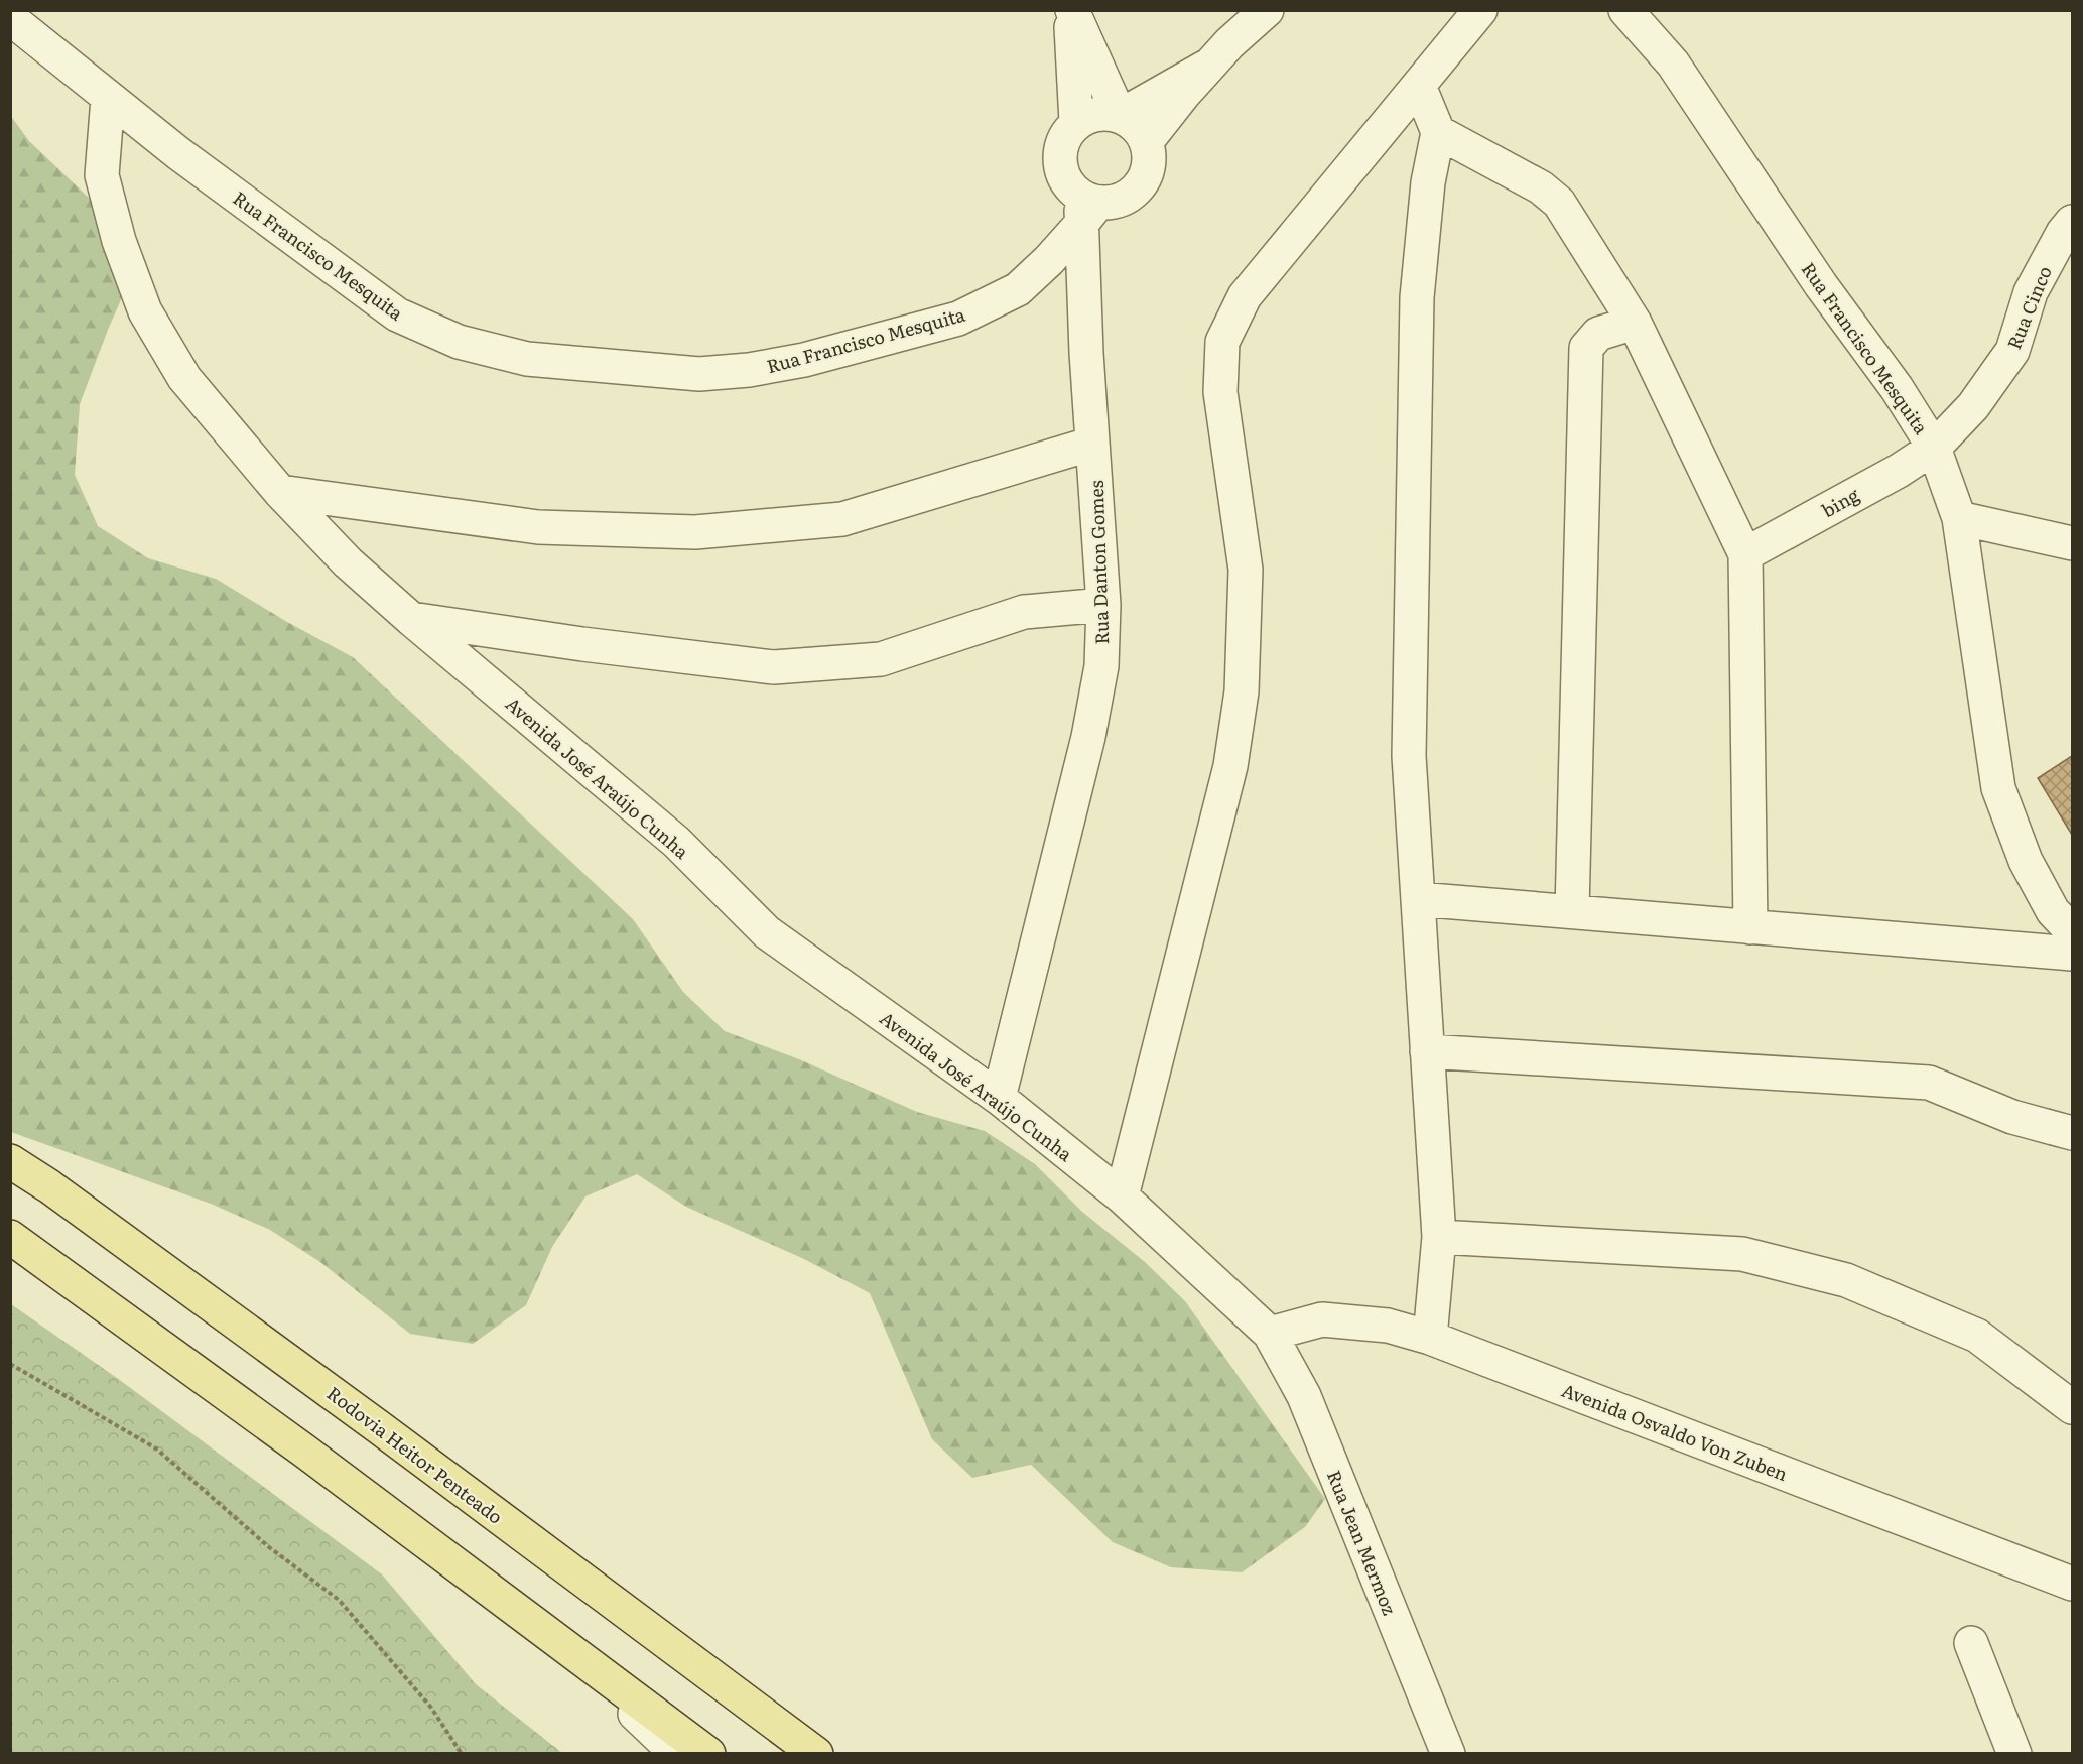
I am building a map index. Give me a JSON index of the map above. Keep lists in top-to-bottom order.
{
  "streets": {
    "main road": ["Rodovia Heitor Penteado"],
    "street": [
      "Rua Francisco Mesquita",
      "Rua Cinco",
      "bing",
      "Rua Danton Gomes",
      "Avenida José Araújo Cunha",
      "Avenida Osvaldo Von Zuben",
      "Rua Jean Mermoz"
    ]
  },
  "crossings": [
    ["Rua Francisco Mesquita", "Rua Cinco"],
    ["Rua Francisco Mesquita", "bing"],
    ["Rua Francisco Mesquita", "Rua Danton Gomes"],
    ["Rua Francisco Mesquita", "Avenida José Araújo Cunha"],
    ["Rua Cinco", "bing"],
    ["Rua Danton Gomes", "Avenida José Araújo Cunha"],
    ["Avenida José Araújo Cunha", "Avenida Osvaldo Von Zuben"],
    ["Avenida José Araújo Cunha", "Rua Jean Mermoz"],
    ["Avenida Osvaldo Von Zuben", "Rua Jean Mermoz"]
  ]
}
